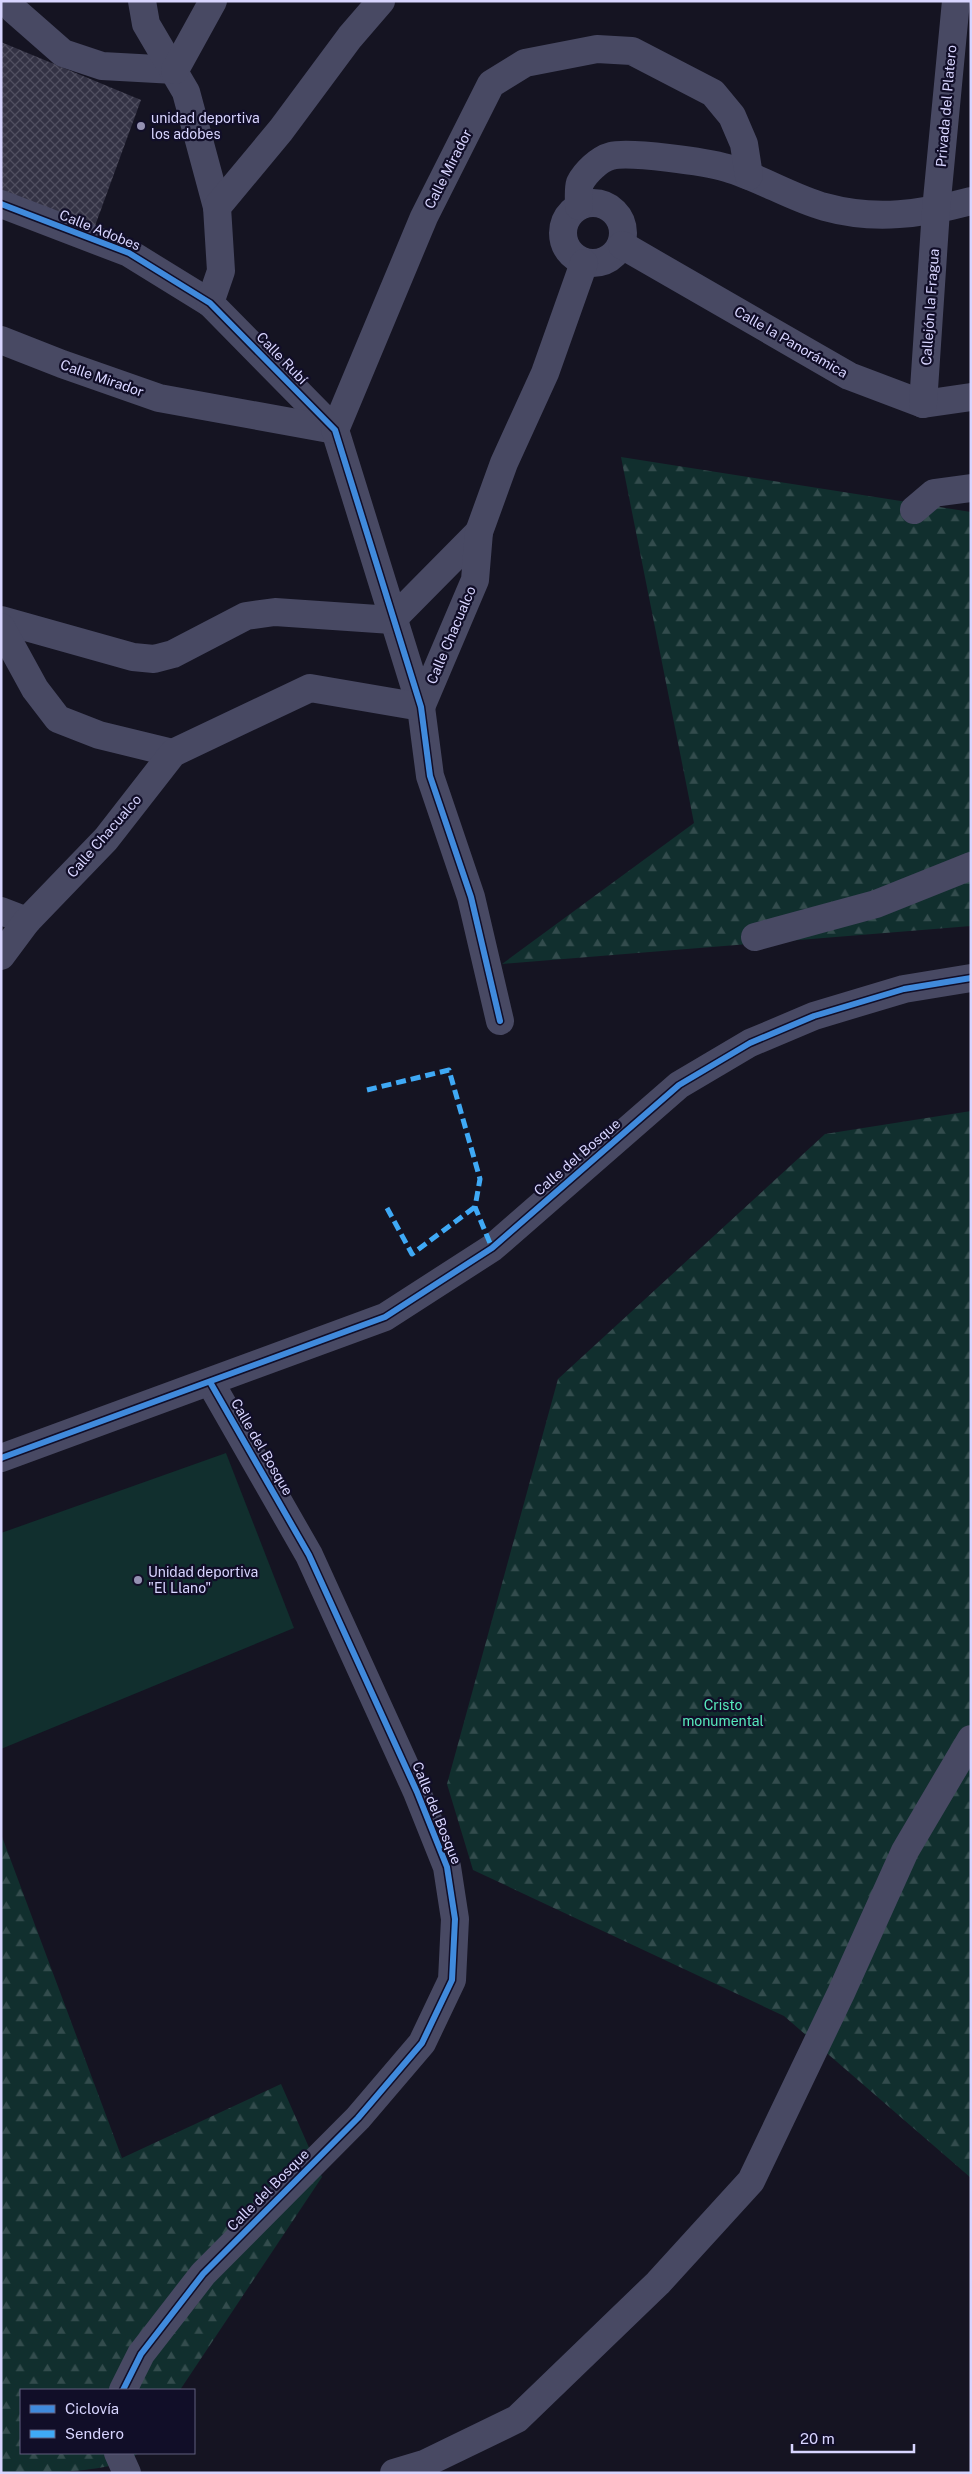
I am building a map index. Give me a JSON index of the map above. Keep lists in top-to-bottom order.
{
  "streets": {
    "street": [
      "Privada del Platero",
      "Calle Mirador",
      "Calle Adobes",
      "Callejón la Fragua",
      "Calle la Panorámica",
      "Calle Rubí",
      "Calle Chacualco",
      "Calle del Bosque"
    ]
  },
  "crossings": [
    ["Privada del Platero", "Callejón la Fragua"],
    ["Calle Mirador", "Calle Rubí"],
    ["Calle Adobes", "Calle Rubí"],
    ["Callejón la Fragua", "Calle la Panorámica"],
    ["Calle la Panorámica", "Calle Chacualco"]
  ],
  "parks": ["Cristo monumental"],
  "places": ["unidad deportiva los adobes", "Unidad deportiva \"El Llano\""],
  "legend": ["Ciclovía", "Sendero"],
  "scale_bar": "20 m"
}
